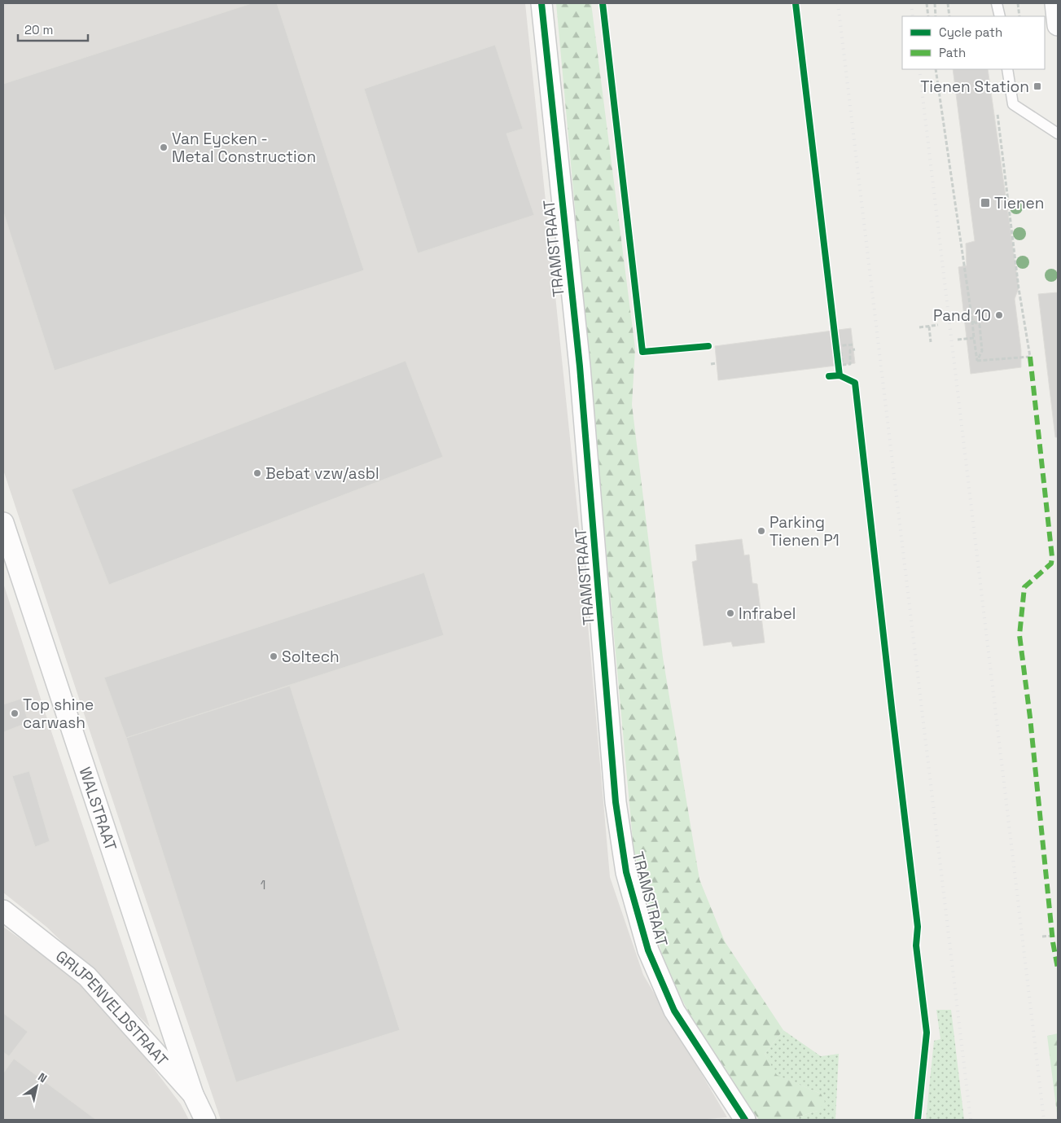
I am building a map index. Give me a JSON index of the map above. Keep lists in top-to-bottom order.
{
  "streets": {
    "street": ["TRAMSTRAAT", "WALSTRAAT", "GRIJPENVELDSTRAAT"]
  },
  "crossings": [
    ["WALSTRAAT", "GRIJPENVELDSTRAAT"]
  ],
  "places": {
    "transit": ["Tienen Station", "Tienen"],
    "other": [
      "Van Eycken - Metal Construction",
      "Pand 10",
      "Bebat vzw/asbl",
      "Parking Tienen P1",
      "Infrabel",
      "Soltech",
      "Top shine carwash"
    ]
  },
  "house_numbers": ["1"],
  "legend": ["Cycle path", "Path"],
  "scale_bar": "20 m",
  "north": "top right"
}
